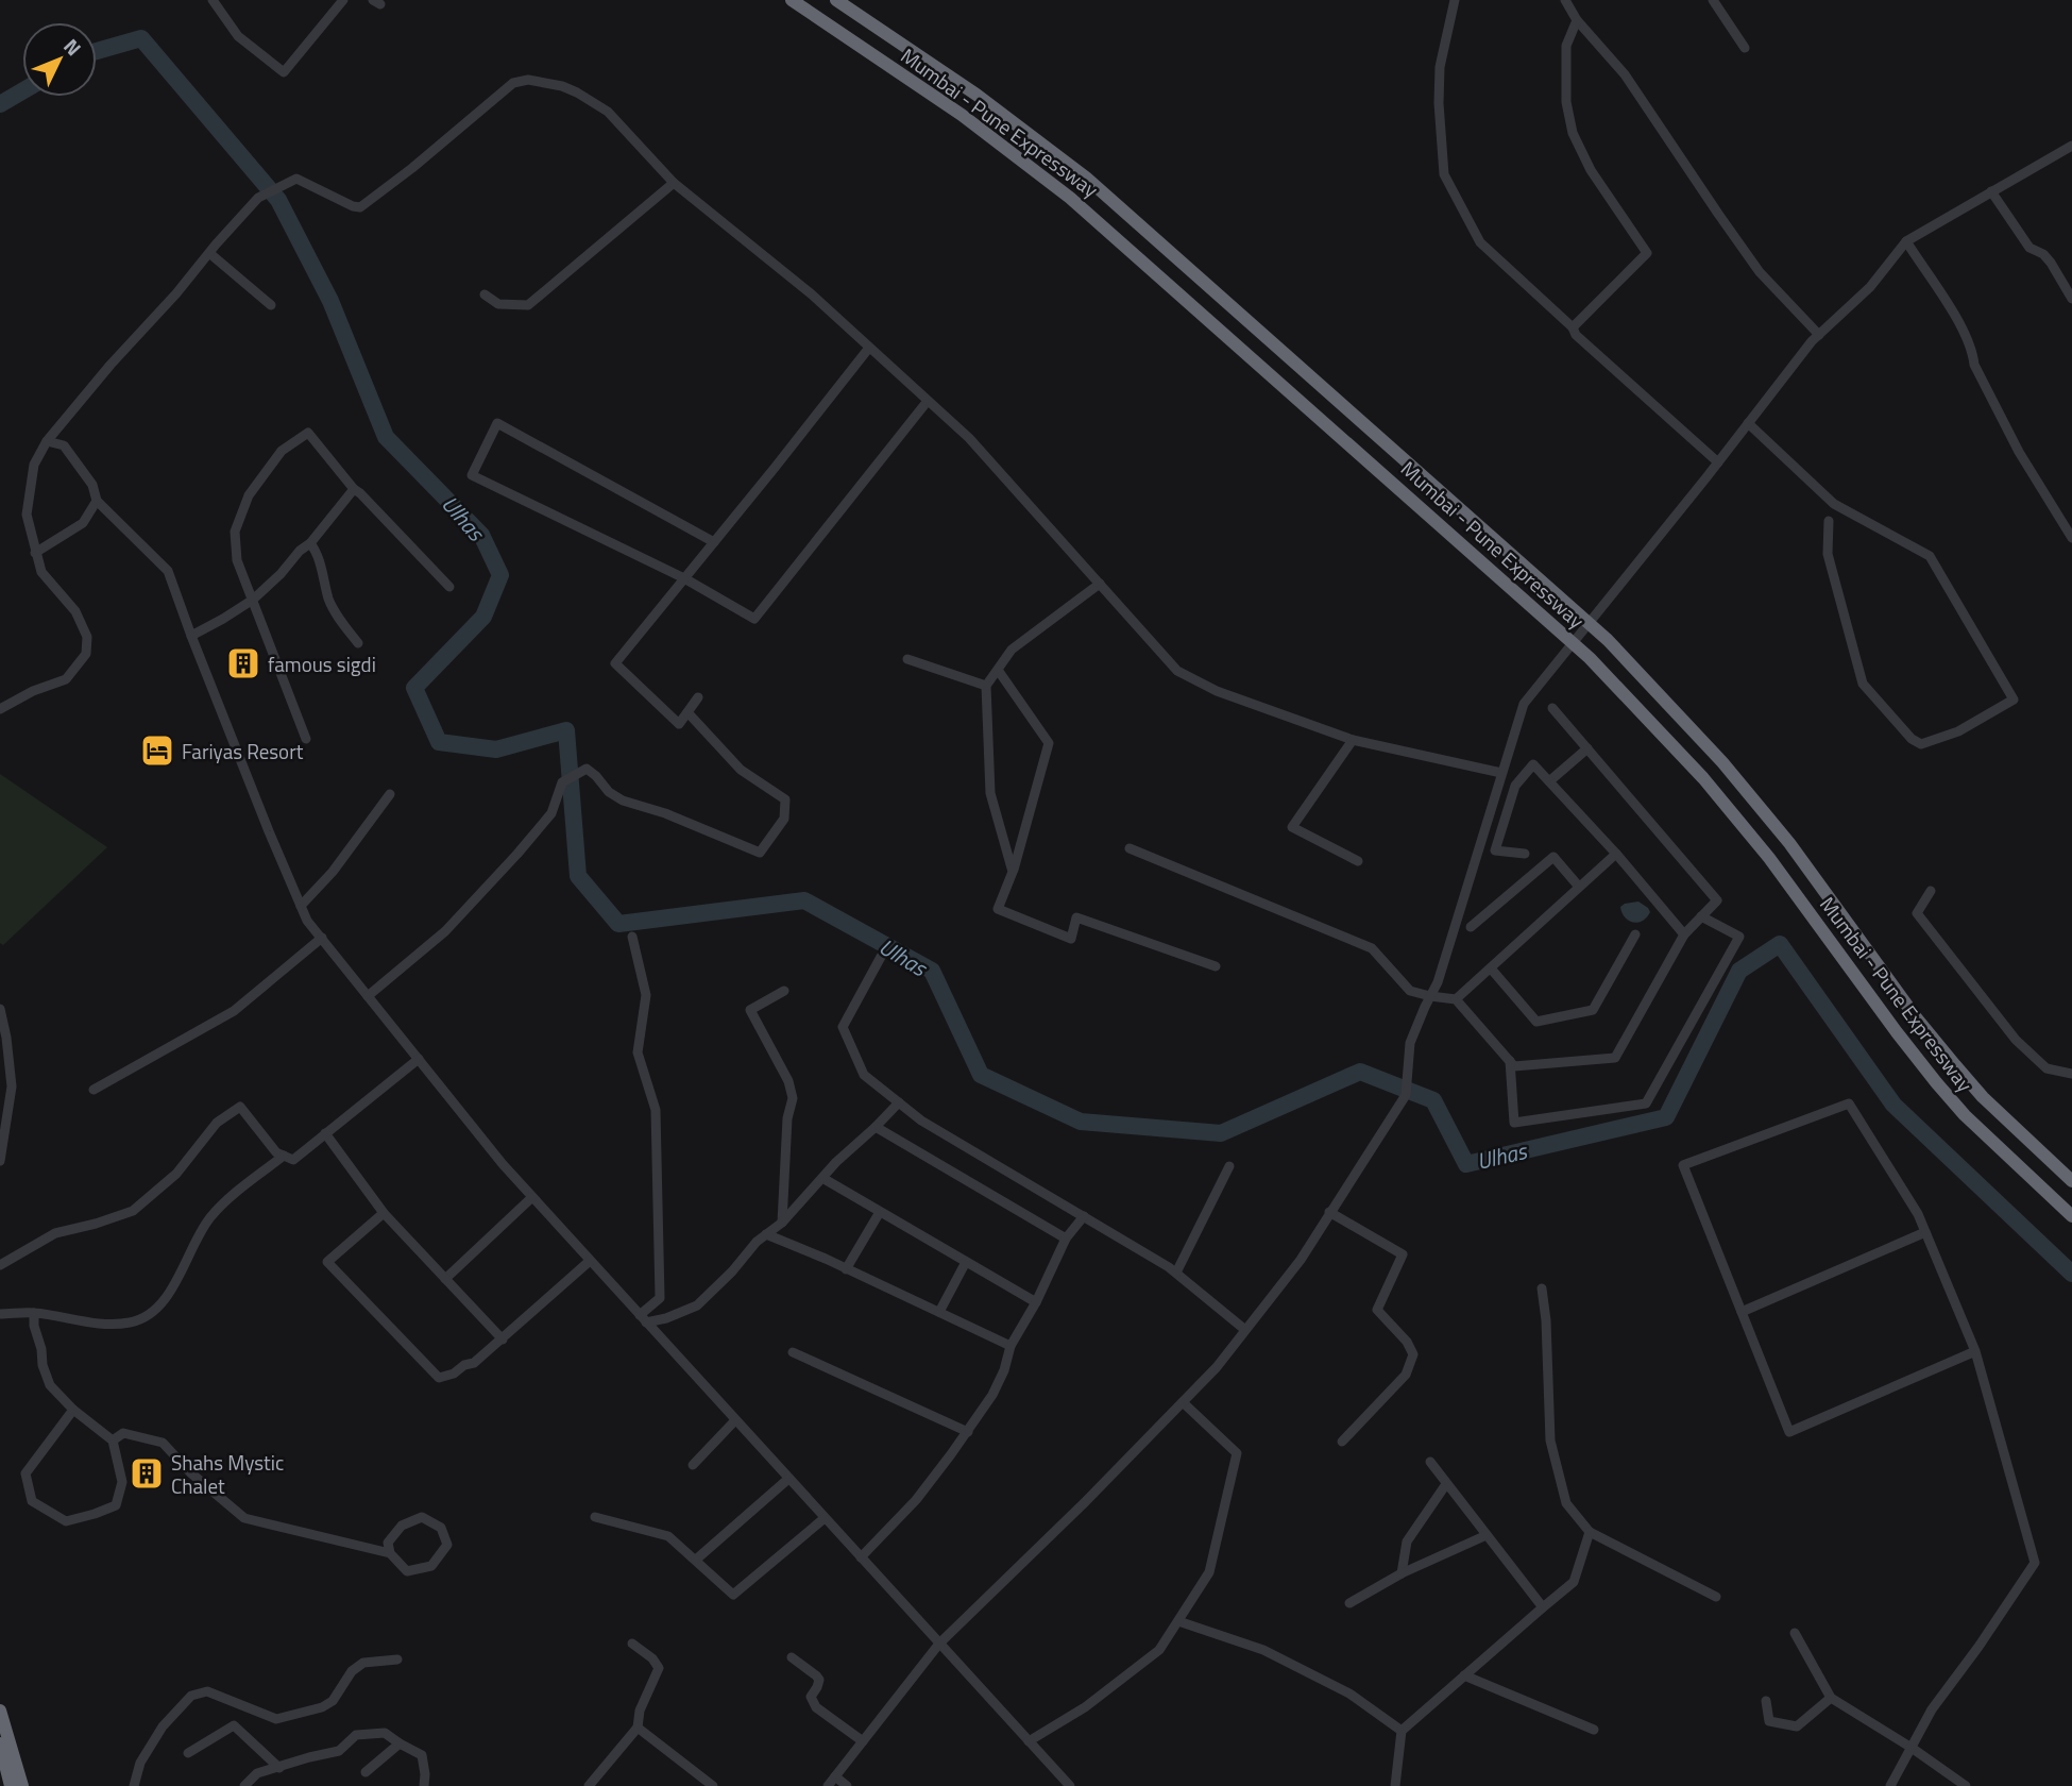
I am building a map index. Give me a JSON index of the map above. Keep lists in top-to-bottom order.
{
  "streets": {
    "highway": ["Mumbai - Pune Expressway"]
  },
  "water": ["Ulhas"],
  "places": {
    "building": ["famous sigdi", "Shahs Mystic Chalet"],
    "hotel": ["Fariyas Resort"]
  },
  "north": "top right"
}
